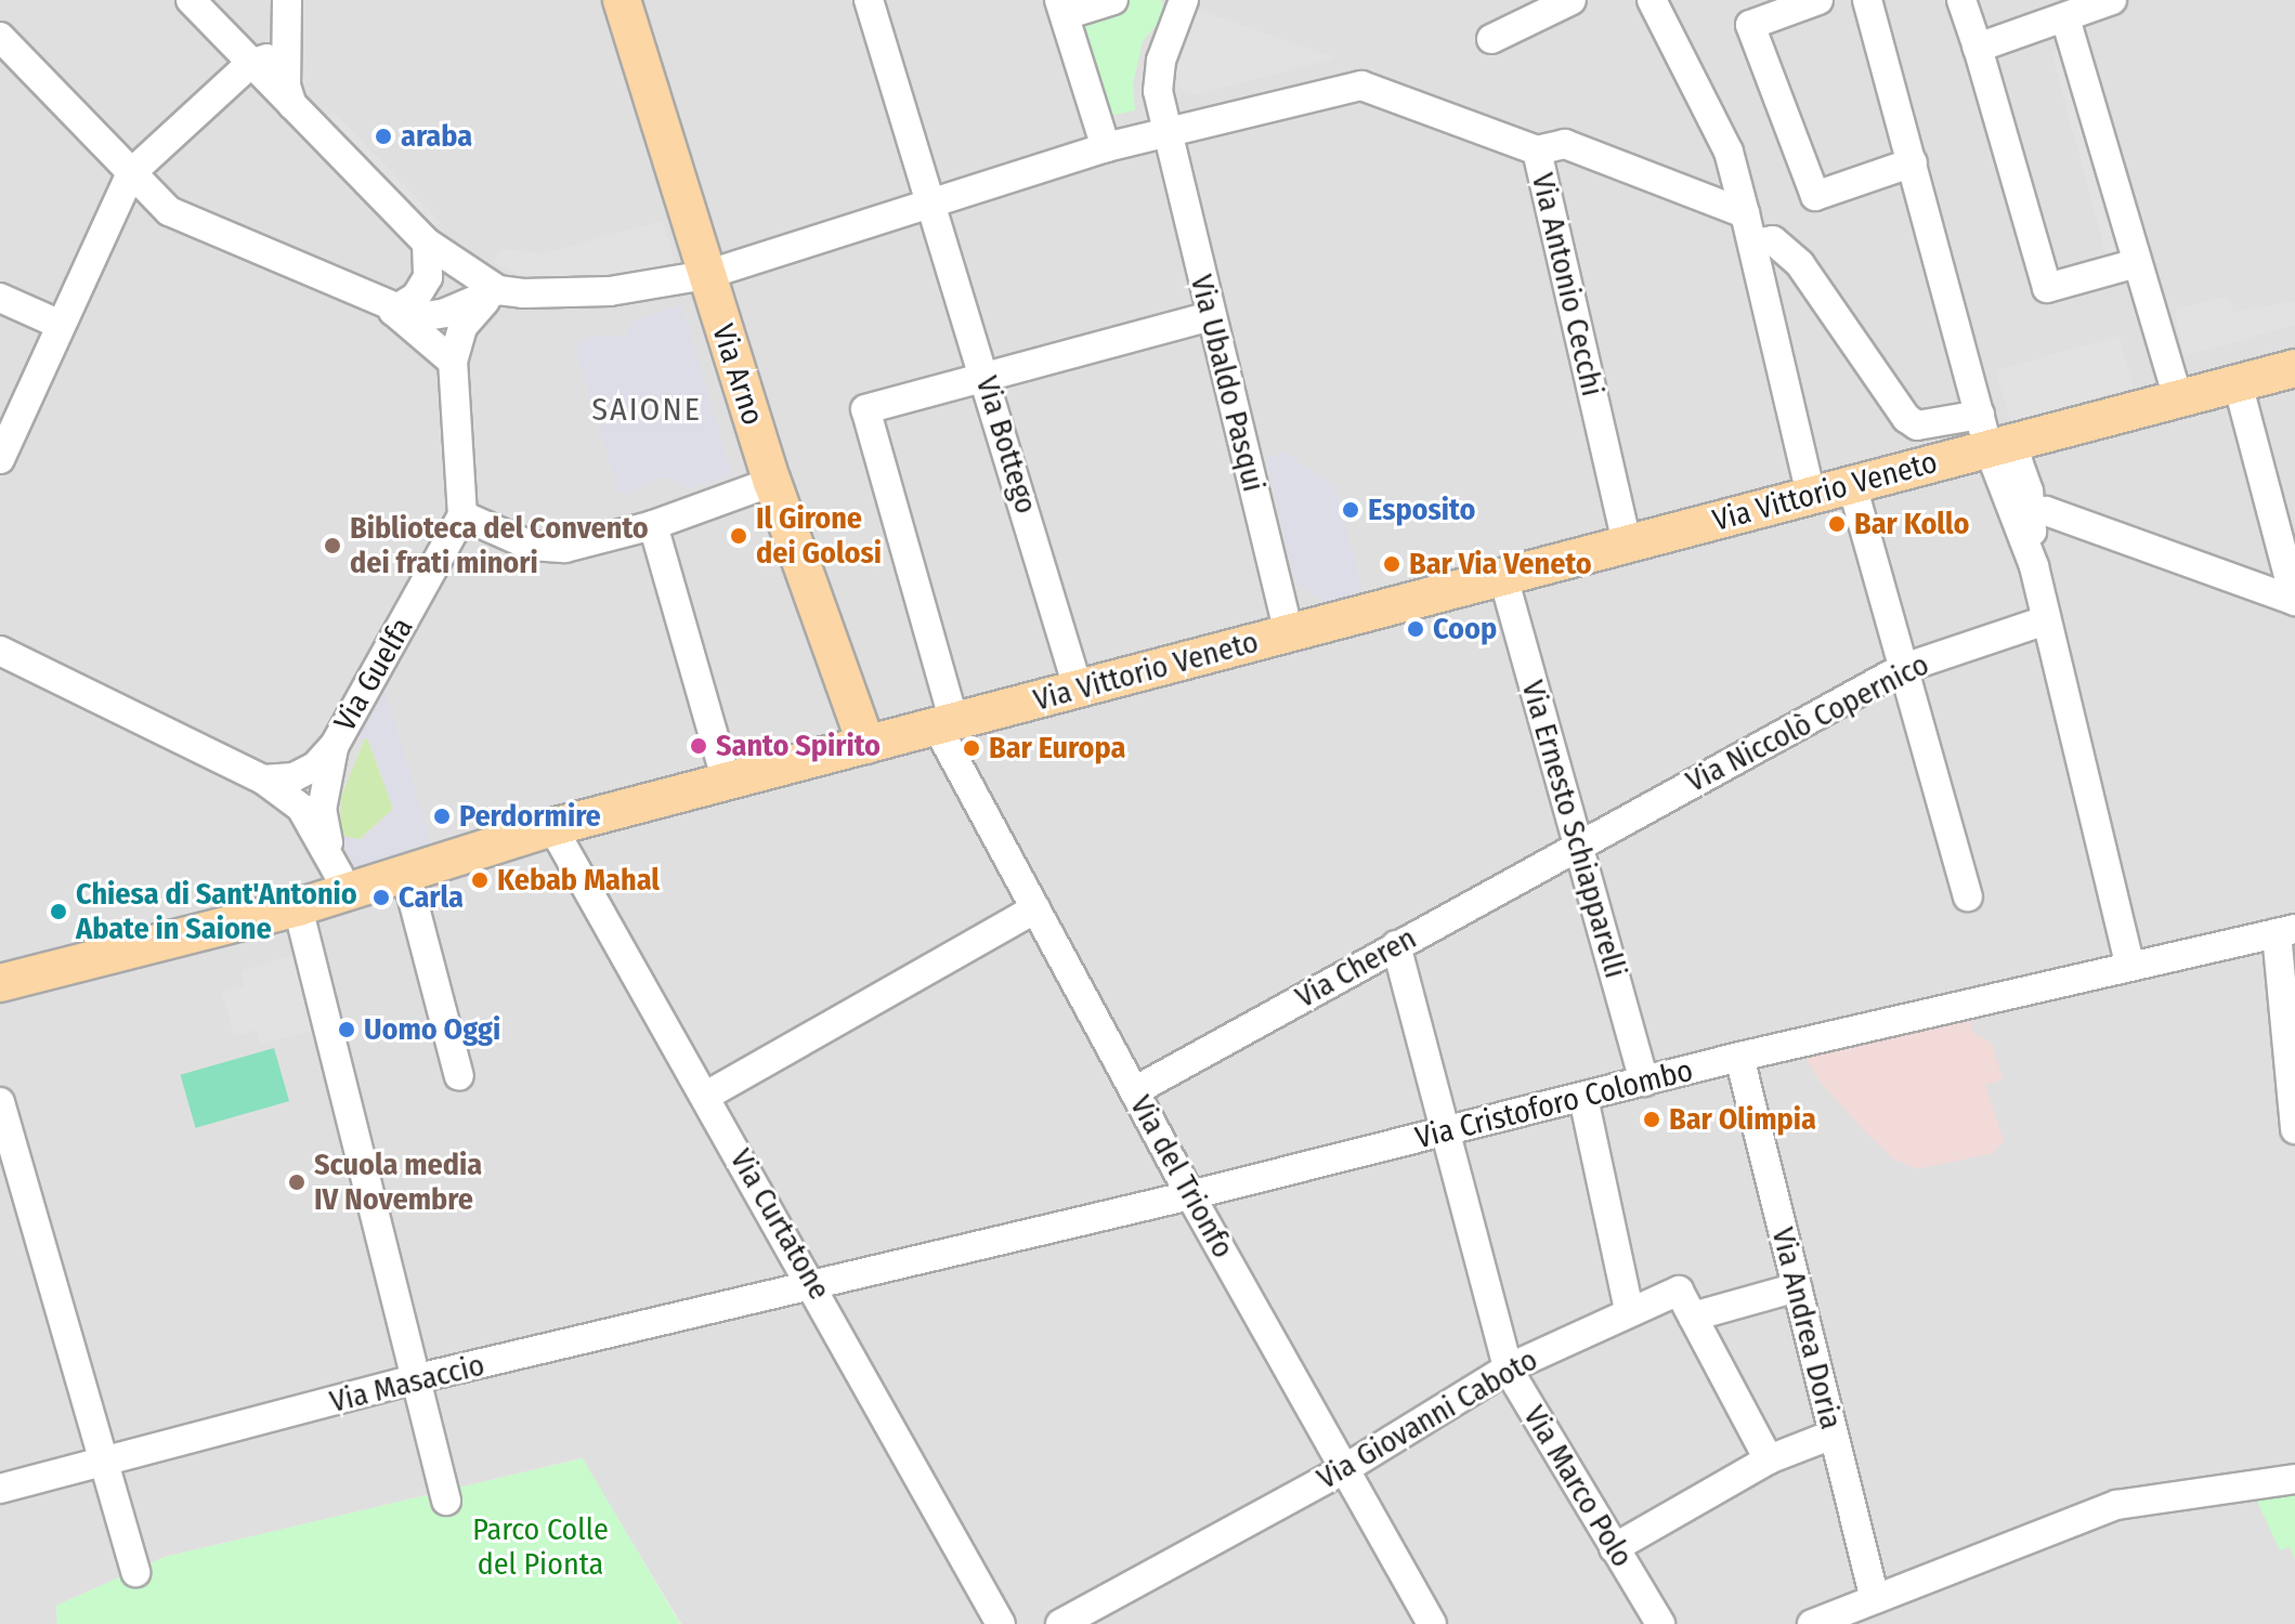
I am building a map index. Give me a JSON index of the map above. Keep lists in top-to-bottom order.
{
  "streets": {
    "main road": ["Via Arno", "Via Vittorio Veneto"],
    "street": [
      "Via Antonio Cecchi",
      "Via Ubaldo Pasqui",
      "Via Bottego",
      "Via Guelfa",
      "Via Niccolò Copernico",
      "Via Ernesto Schiapparelli",
      "Via Cheren",
      "Via Cristoforo Colombo",
      "Via del Trionfo",
      "Via Curtatone",
      "Via Andrea Doria",
      "Via Masaccio",
      "Via Giovanni Caboto",
      "Via Marco Polo"
    ]
  },
  "crossings": [
    ["Via Antonio Cecchi", "Via Arno"],
    ["Via Antonio Cecchi", "Via Ubaldo Pasqui"],
    ["Via Antonio Cecchi", "Via Bottego"],
    ["Via Antonio Cecchi", "Via Vittorio Veneto"],
    ["Via Arno", "Via Vittorio Veneto"],
    ["Via Ubaldo Pasqui", "Via Vittorio Veneto"],
    ["Via Bottego", "Via Vittorio Veneto"],
    ["Via Bottego", "Via del Trionfo"],
    ["Via Vittorio Veneto", "Via Ernesto Schiapparelli"],
    ["Via Vittorio Veneto", "Via del Trionfo"],
    ["Via Vittorio Veneto", "Via Curtatone"],
    ["Via Niccolò Copernico", "Via Ernesto Schiapparelli"],
    ["Via Niccolò Copernico", "Via Cheren"],
    ["Via Ernesto Schiapparelli", "Via Cheren"],
    ["Via Ernesto Schiapparelli", "Via Cristoforo Colombo"],
    ["Via Cheren", "Via del Trionfo"],
    ["Via Cheren", "Via Marco Polo"],
    ["Via Cristoforo Colombo", "Via del Trionfo"],
    ["Via Cristoforo Colombo", "Via Curtatone"],
    ["Via Cristoforo Colombo", "Via Andrea Doria"],
    ["Via Cristoforo Colombo", "Via Masaccio"],
    ["Via Cristoforo Colombo", "Via Marco Polo"],
    ["Via del Trionfo", "Via Giovanni Caboto"],
    ["Via Curtatone", "Via Masaccio"],
    ["Via Giovanni Caboto", "Via Marco Polo"]
  ],
  "districts": ["SAIONE"],
  "parks": ["Parco Colle del Pionta"],
  "places": [
    "araba",
    "Esposito",
    "Bar Kollo",
    "Il Girone dei Golosi",
    "Biblioteca del Convento dei frati minori",
    "Bar Via Veneto",
    "Coop",
    "Santo Spirito",
    "Bar Europa",
    "Perdormire",
    "Kebab Mahal",
    "Carla",
    "Chiesa di Sant'Antonio Abate in Saione",
    "Uomo Oggi",
    "Bar Olimpia",
    "Scuola media IV Novembre"
  ]
}
